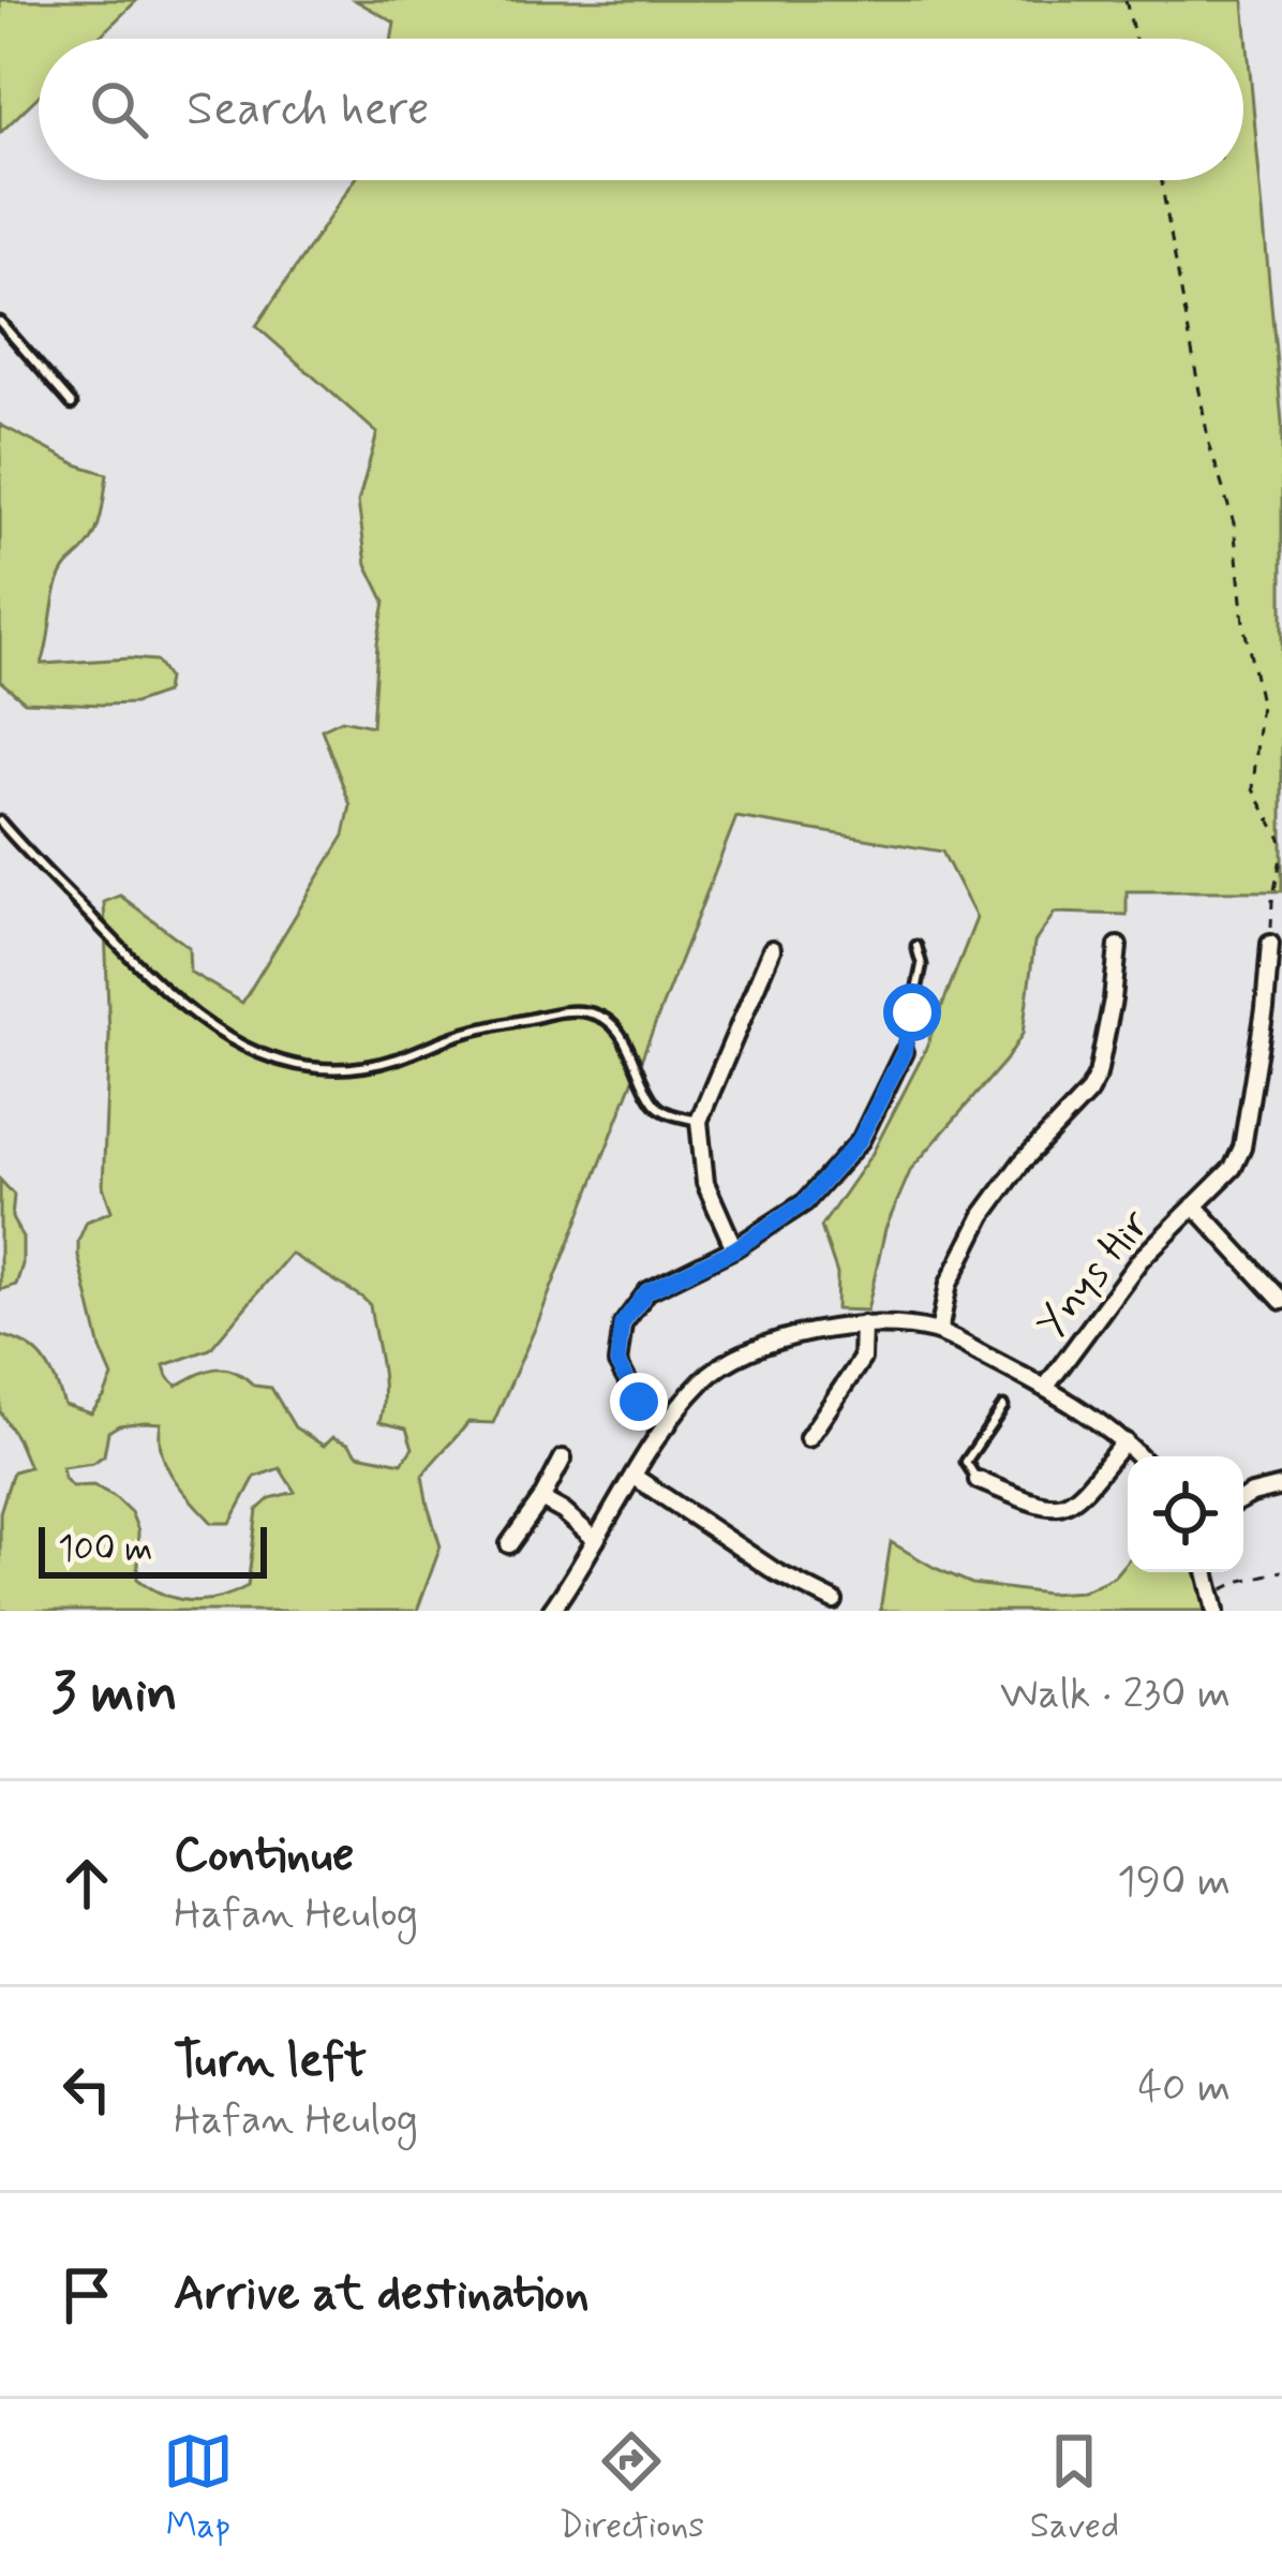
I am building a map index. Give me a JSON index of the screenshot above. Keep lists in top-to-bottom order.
{
  "streets": {
    "street": ["Ynys Hir"]
  },
  "scale_bar": "100 m",
  "page": {
    "search": "Search here",
    "scale": "100 m",
    "heading": ["3 min", "Walk · 230 m"],
    "list": [
      ["Continue", "Hafan Heulog", "190 m"],
      ["Turn left", "Hafan Heulog", "40 m"],
      "Arrive at destination"
    ],
    "nav": ["Map", "Directions", "Saved"]
  }
}
